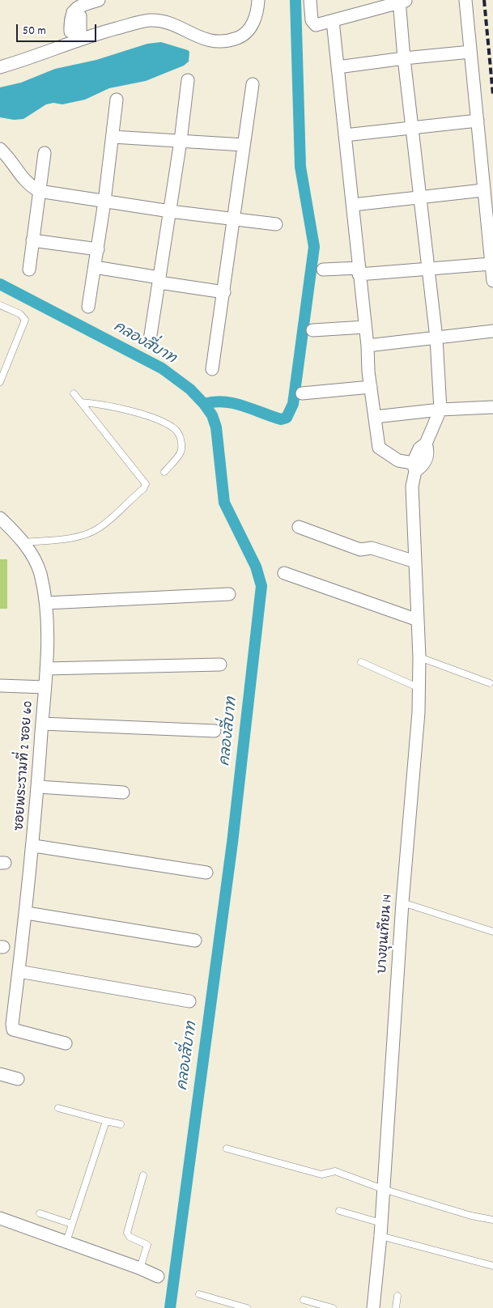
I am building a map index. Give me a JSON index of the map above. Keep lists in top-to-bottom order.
{
  "streets": {
    "street": ["ซอยพระรามที่ 2 ซอย 60", "บางขุนเทียน 14"]
  },
  "water": ["คลองสี่บาท"],
  "scale_bar": "50 m"
}
